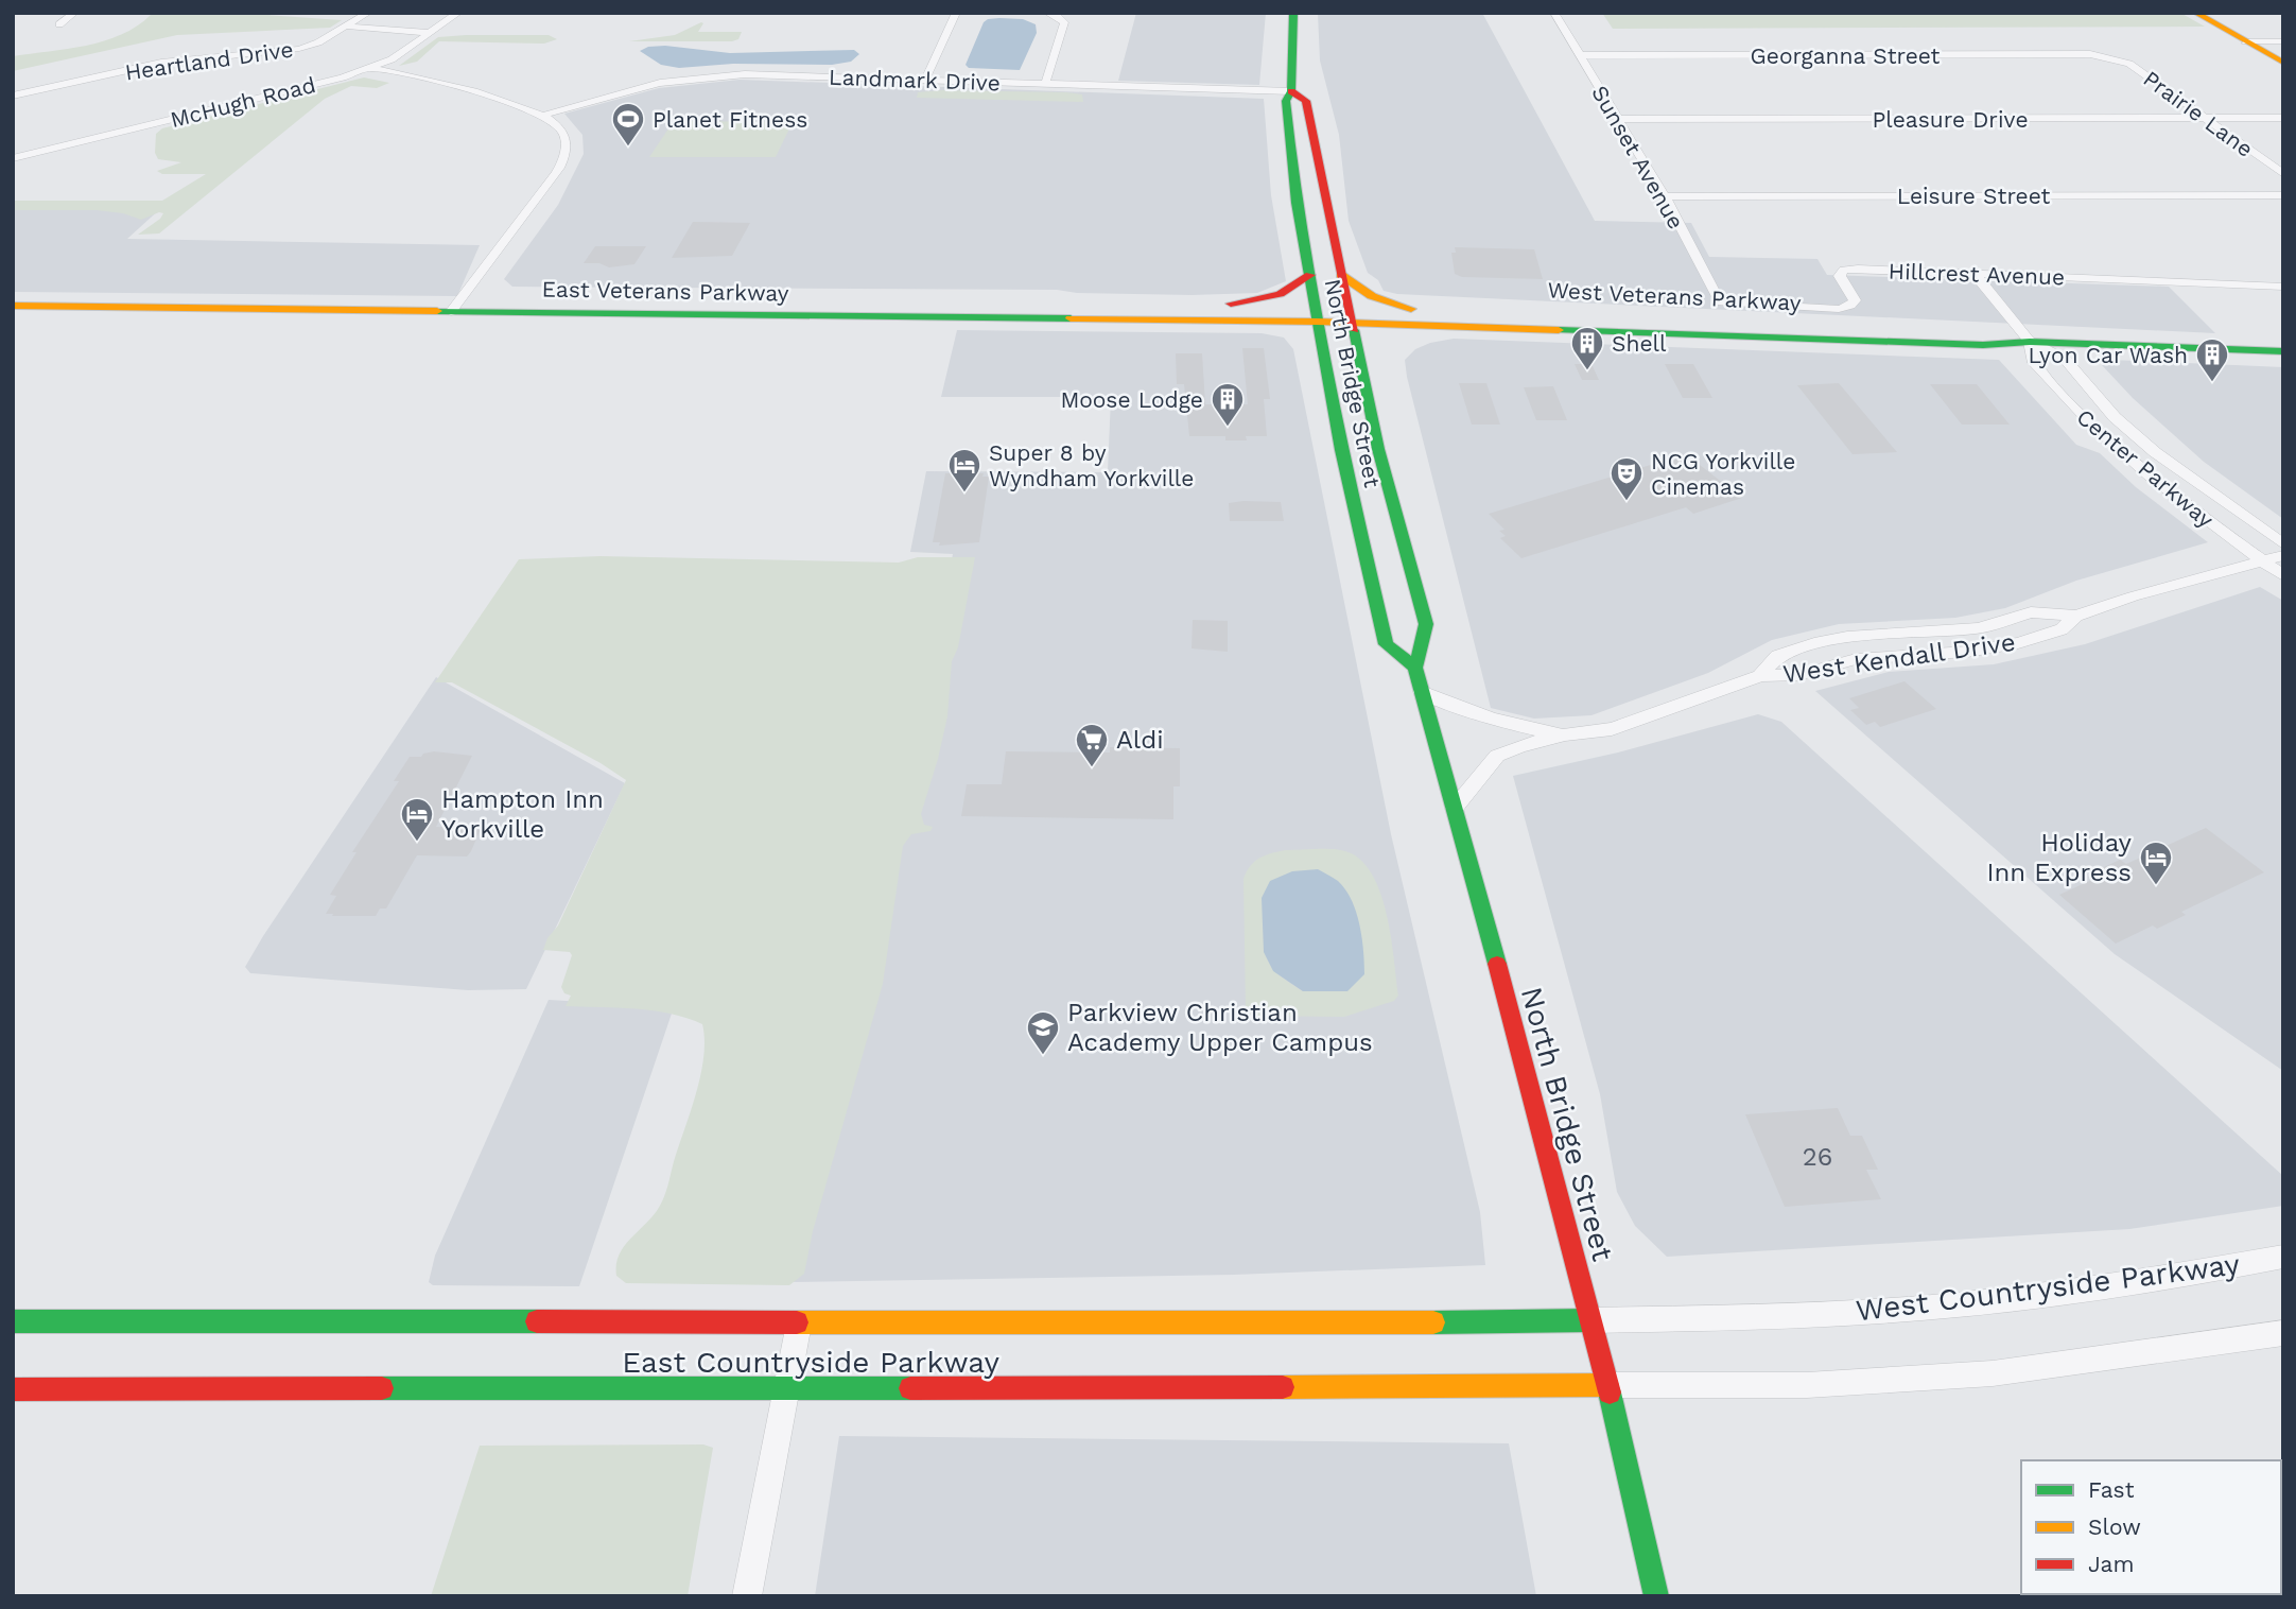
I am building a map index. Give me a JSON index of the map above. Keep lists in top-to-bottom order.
{
  "streets": {
    "main road": [
      "East Veterans Parkway",
      "West Veterans Parkway",
      "North Bridge Street",
      "East Countryside Parkway"
    ],
    "street": [
      "Georganna Street",
      "Heartland Drive",
      "Landmark Drive",
      "McHugh Road",
      "Prairie Lane",
      "Pleasure Drive",
      "Sunset Avenue",
      "Leisure Street",
      "Hillcrest Avenue",
      "Center Parkway",
      "West Kendall Drive",
      "West Countryside Parkway"
    ]
  },
  "crossings": [
    ["Georganna Street", "Prairie Lane"],
    ["Georganna Street", "Sunset Avenue"],
    ["Landmark Drive", "North Bridge Street"],
    ["Prairie Lane", "Pleasure Drive"],
    ["Pleasure Drive", "Sunset Avenue"],
    ["Sunset Avenue", "Leisure Street"],
    ["Sunset Avenue", "Hillcrest Avenue"],
    ["Hillcrest Avenue", "Center Parkway"],
    ["East Veterans Parkway", "West Veterans Parkway"],
    ["East Veterans Parkway", "North Bridge Street"],
    ["West Veterans Parkway", "North Bridge Street"],
    ["West Veterans Parkway", "Center Parkway"],
    ["North Bridge Street", "West Kendall Drive"],
    ["North Bridge Street", "West Countryside Parkway"],
    ["North Bridge Street", "East Countryside Parkway"],
    ["Center Parkway", "West Kendall Drive"],
    ["West Countryside Parkway", "East Countryside Parkway"]
  ],
  "places": {
    "sports": ["Planet Fitness"],
    "building": ["Shell", "Lyon Car Wash", "Moose Lodge"],
    "hotel": ["Super 8 by Wyndham Yorkville", "Hampton Inn Yorkville", "Holiday Inn Express"],
    "theatre": ["NCG Yorkville Cinemas"],
    "supermarket": ["Aldi"],
    "school or university": ["Parkview Christian Academy Upper Campus"]
  },
  "house_numbers": ["26"],
  "legend": ["Fast", "Slow", "Jam"]
}
